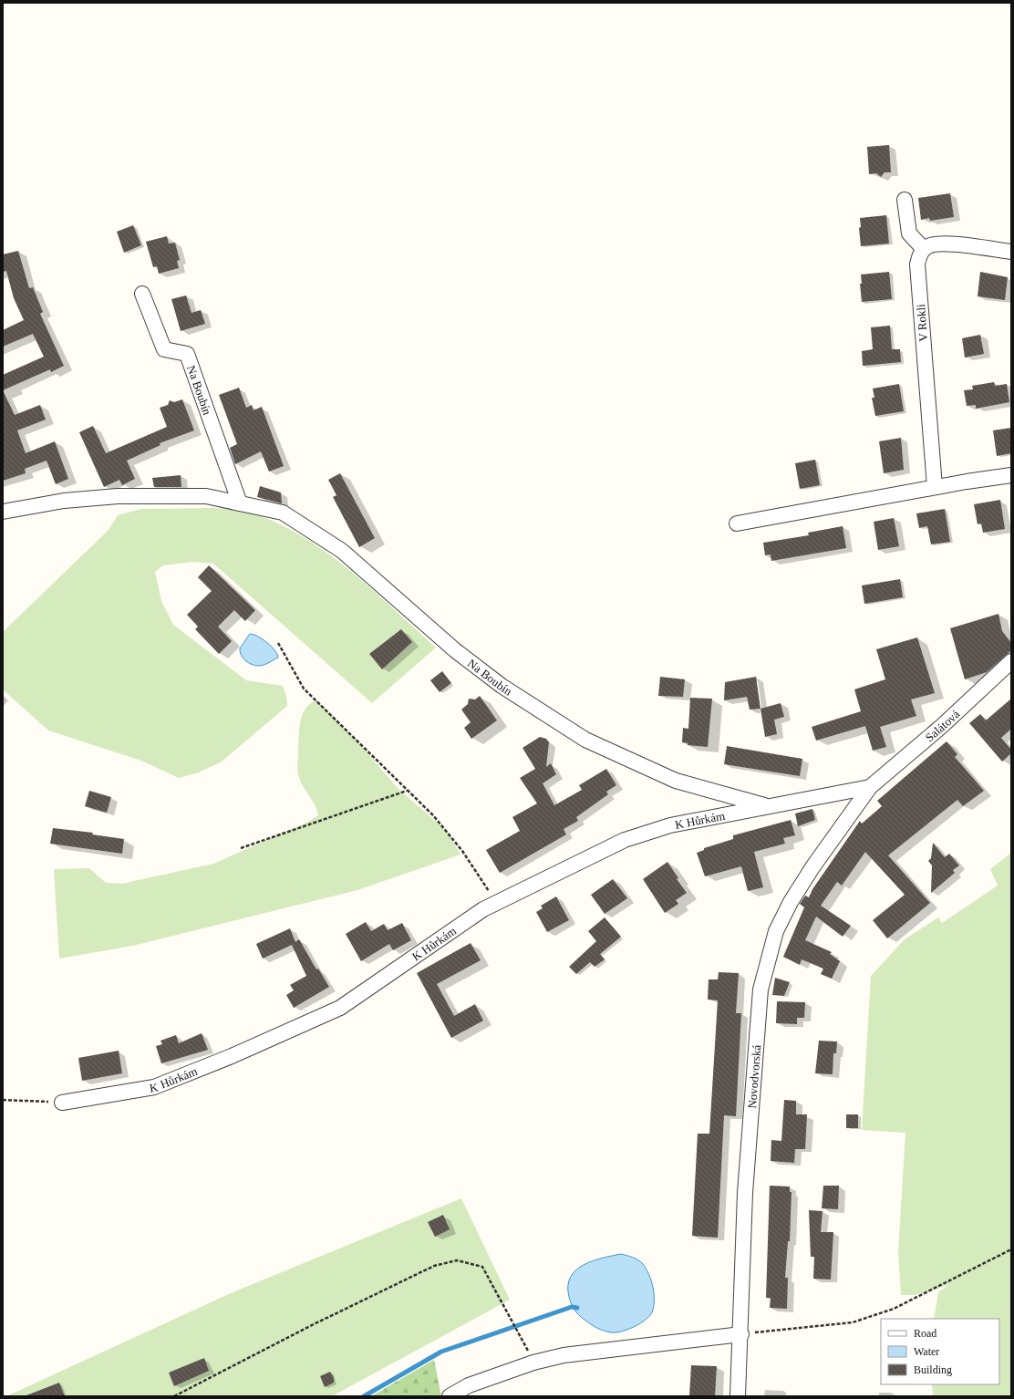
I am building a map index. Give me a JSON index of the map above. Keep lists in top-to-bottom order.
{
  "streets": {
    "street": [
      "V Rokli",
      "Na Boubín",
      "Salátová",
      "K Hůrkám",
      "Novodvorská"
    ]
  },
  "crossings": [
    ["Na Boubín", "K Hůrkám"],
    ["Salátová", "K Hůrkám"],
    ["Salátová", "Novodvorská"],
    ["K Hůrkám", "Novodvorská"]
  ],
  "legend": ["Road", "Water", "Building"]
}
